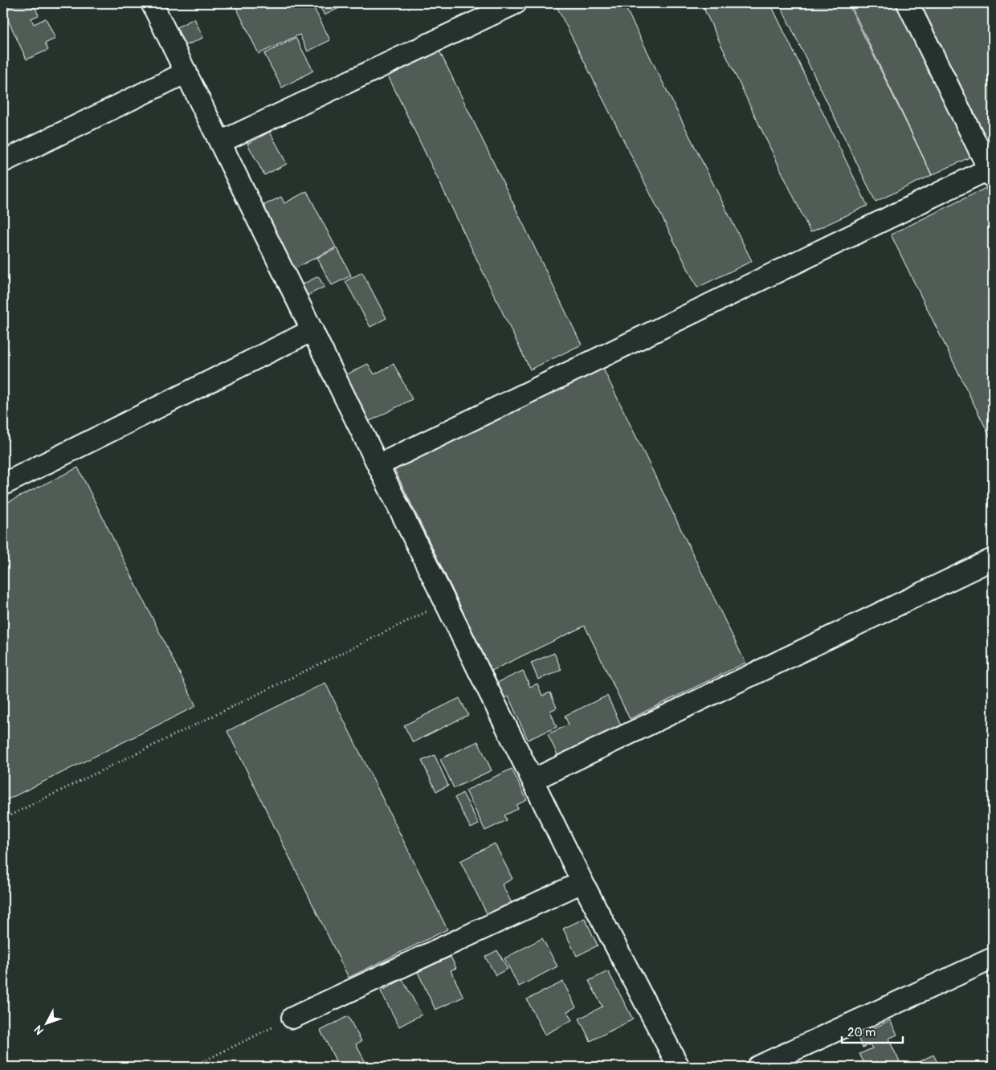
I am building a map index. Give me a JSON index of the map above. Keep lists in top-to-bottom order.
{
  "scale_bar": "20 m",
  "north": "bottom left"
}
